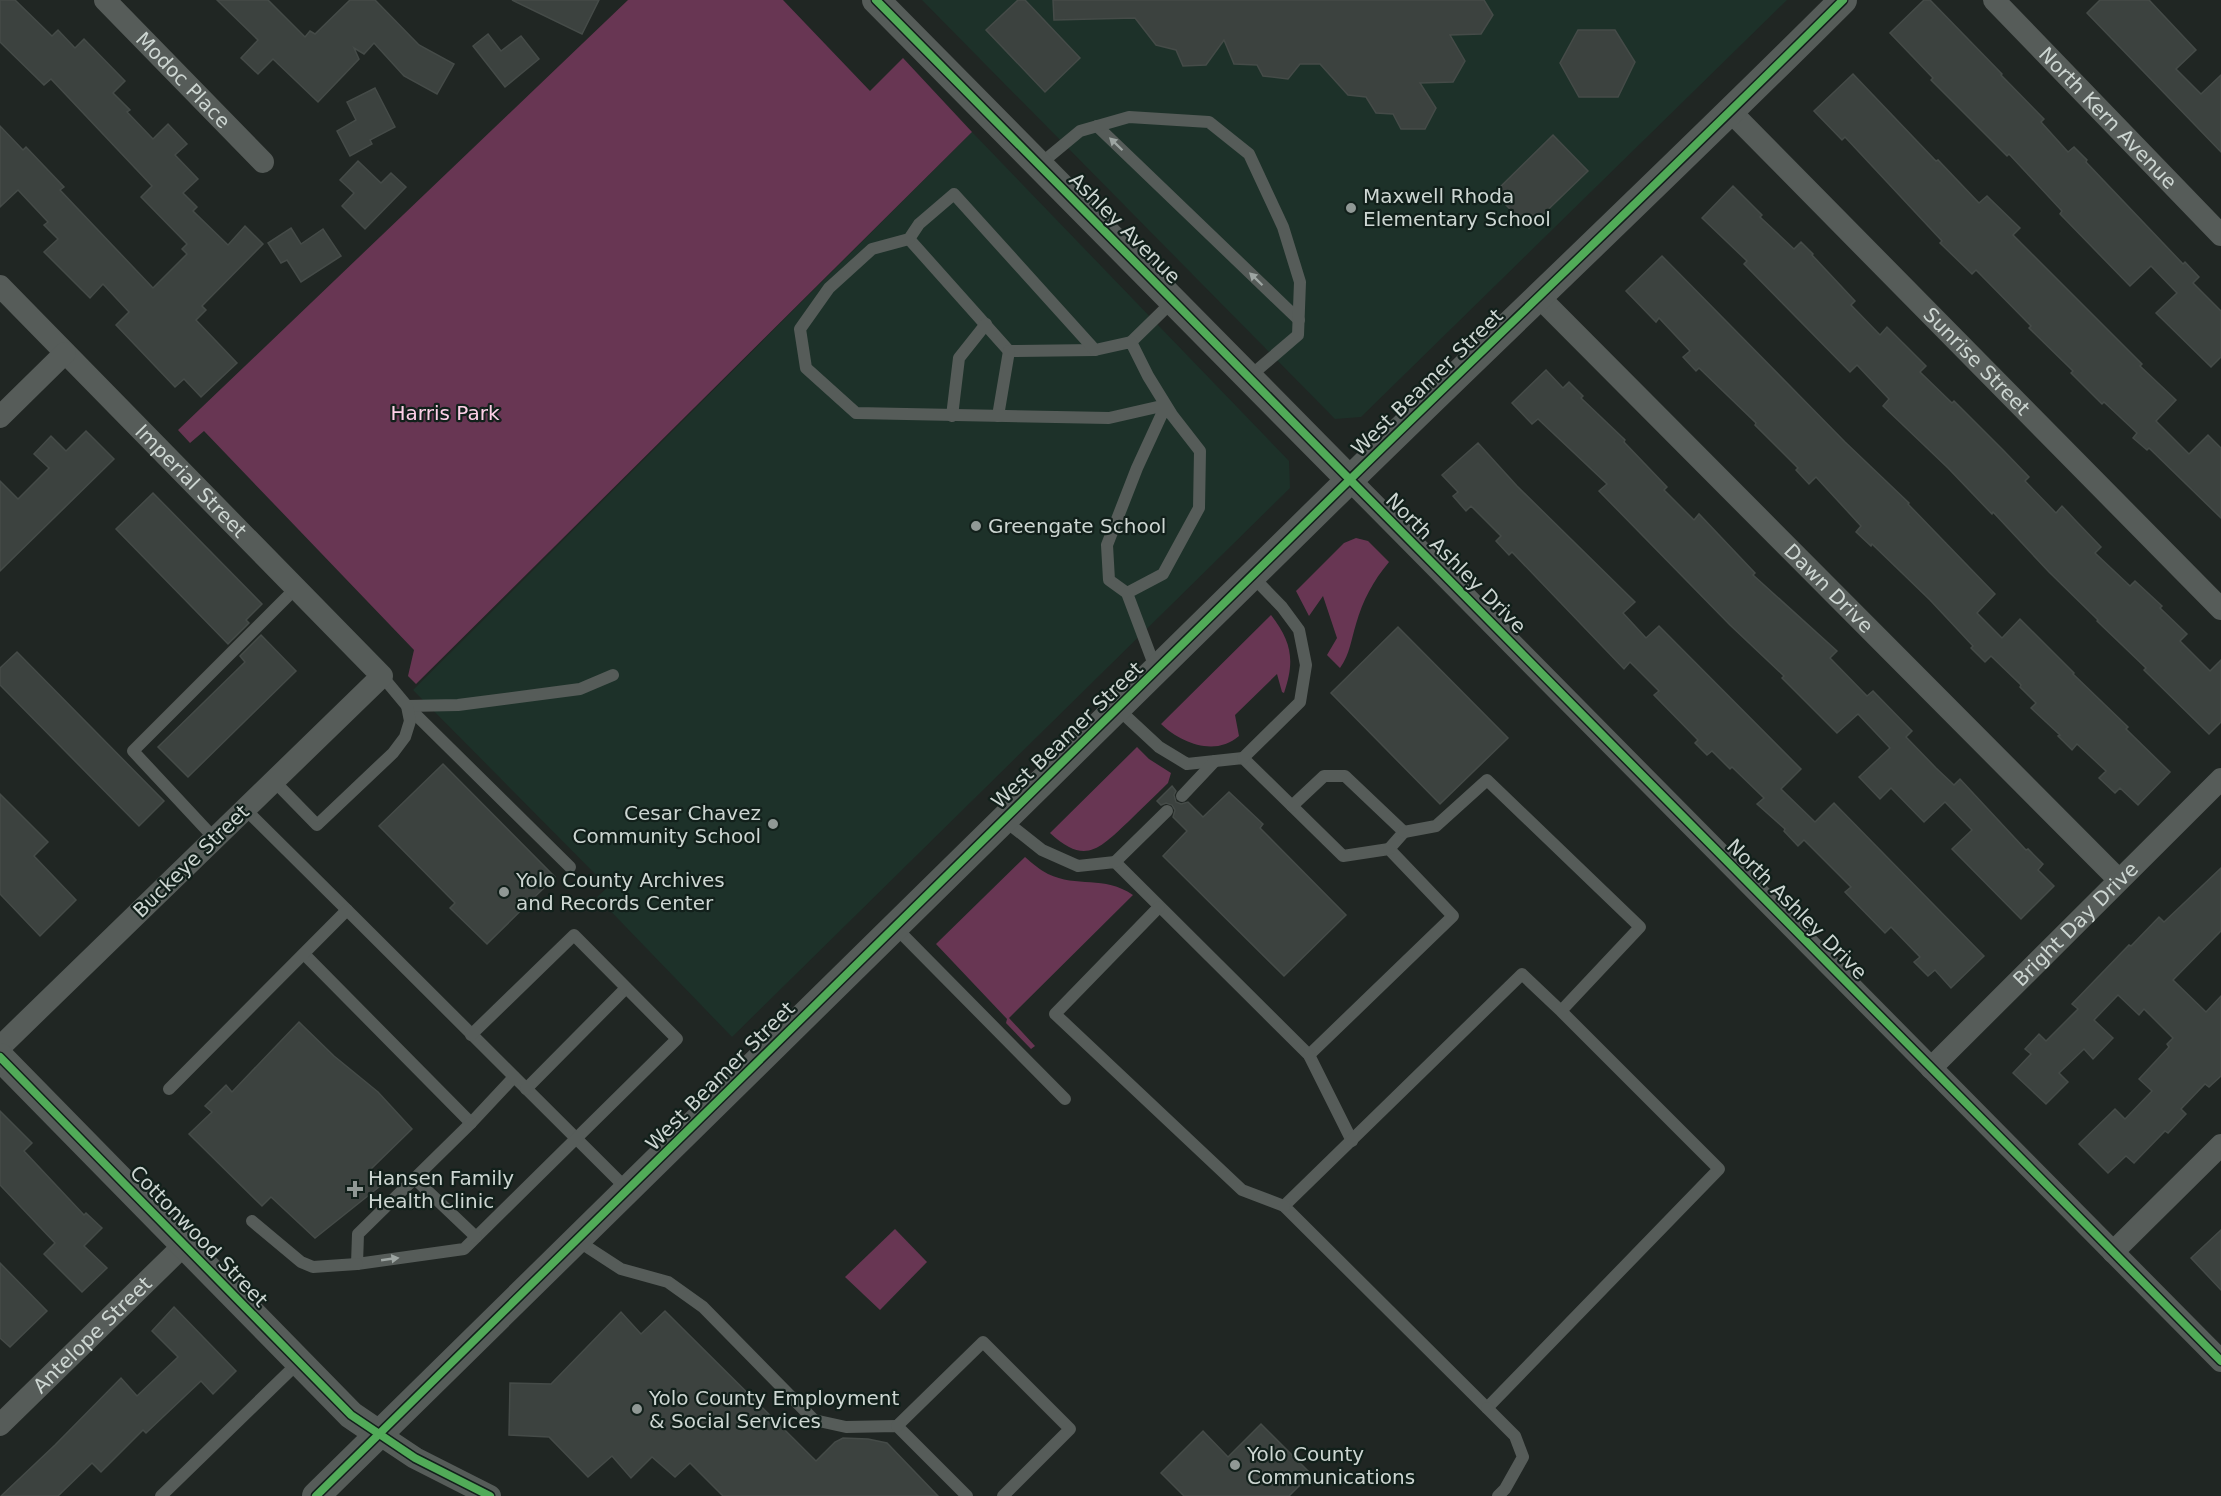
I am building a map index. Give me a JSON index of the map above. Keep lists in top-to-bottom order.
{
  "streets": {
    "street": [
      "Modoc Place",
      "North Kern Avenue",
      "Ashley Avenue",
      "Sunrise Street",
      "West Beamer Street",
      "Imperial Street",
      "North Ashley Drive",
      "Dawn Drive",
      "Buckeye Street",
      "Bright Day Drive",
      "Cottonwood Street",
      "Antelope Street"
    ]
  },
  "crossings": [
    ["Ashley Avenue", "West Beamer Street"],
    ["Ashley Avenue", "North Ashley Drive"],
    ["Sunrise Street", "West Beamer Street"],
    ["West Beamer Street", "North Ashley Drive"],
    ["West Beamer Street", "Dawn Drive"],
    ["West Beamer Street", "Cottonwood Street"],
    ["Imperial Street", "Buckeye Street"],
    ["North Ashley Drive", "Bright Day Drive"],
    ["Dawn Drive", "Bright Day Drive"],
    ["Cottonwood Street", "Antelope Street"]
  ],
  "parks": ["Harris Park"],
  "places": {
    "other": [
      "Maxwell Rhoda Elementary School",
      "Greengate School",
      "Cesar Chavez Community School",
      "Yolo County Archives and Records Center",
      "Yolo County Employment & Social Services",
      "Yolo County Communications"
    ],
    "health": ["Hansen Family Health Clinic"]
  }
}
